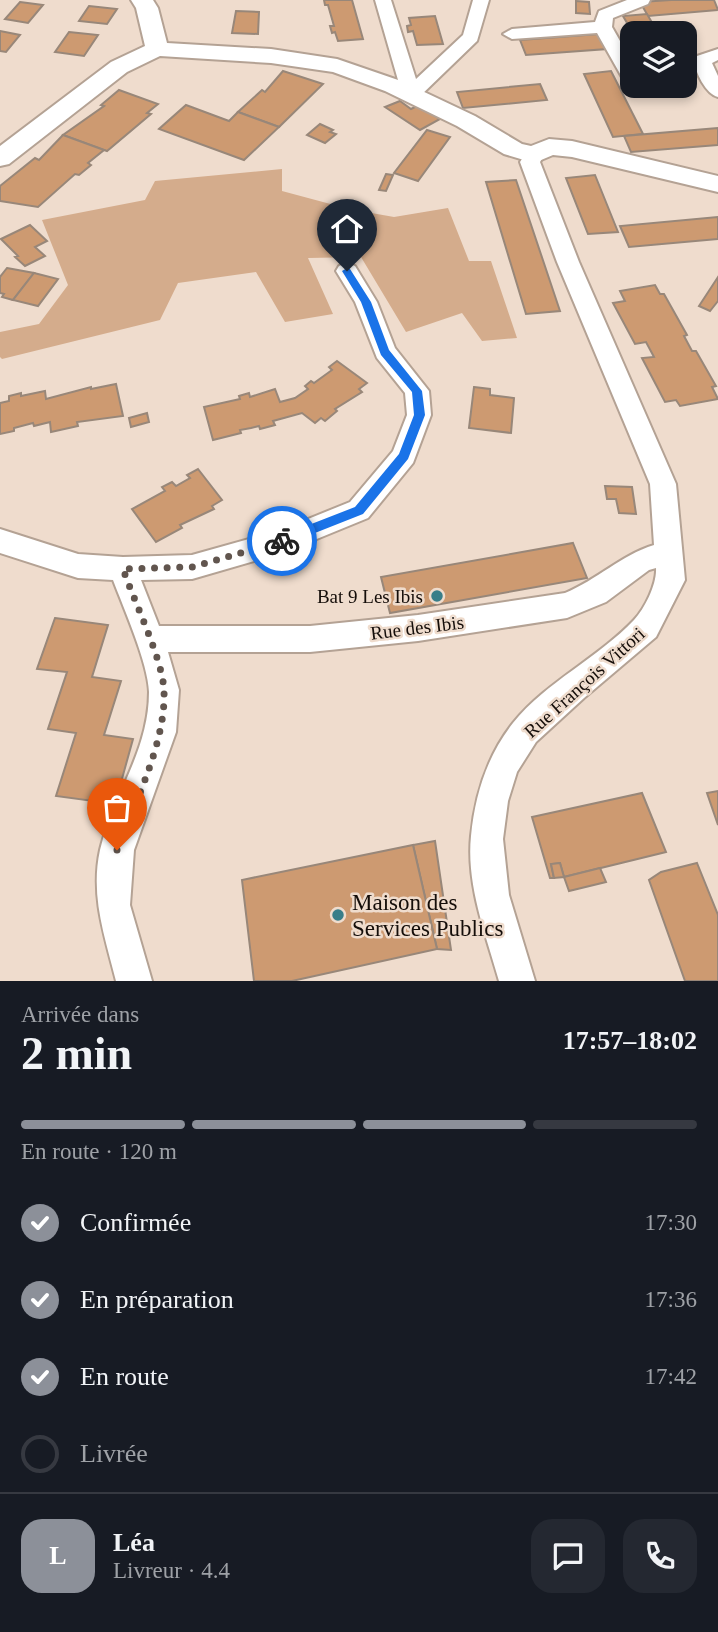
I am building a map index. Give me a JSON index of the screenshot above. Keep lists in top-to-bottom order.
{
  "streets": {
    "street": ["Rue des Ibis", "Rue François Vittori"]
  },
  "crossings": [
    ["Rue des Ibis", "Rue François Vittori"]
  ],
  "places": ["Bat 9 Les Ibis", "Maison des Services Publics"],
  "page": {
    "heading": ["2 min", "Arrivée dans", "17:57–18:02"],
    "panel": ["Léa", "Livreur · 4.4"],
    "bar": "En route · 120 m",
    "list": [
      ["Confirmée", "17:30"],
      ["En préparation", "17:36"],
      ["En route", "17:42"],
      "Livrée"
    ],
    "round": "L"
  }
}
